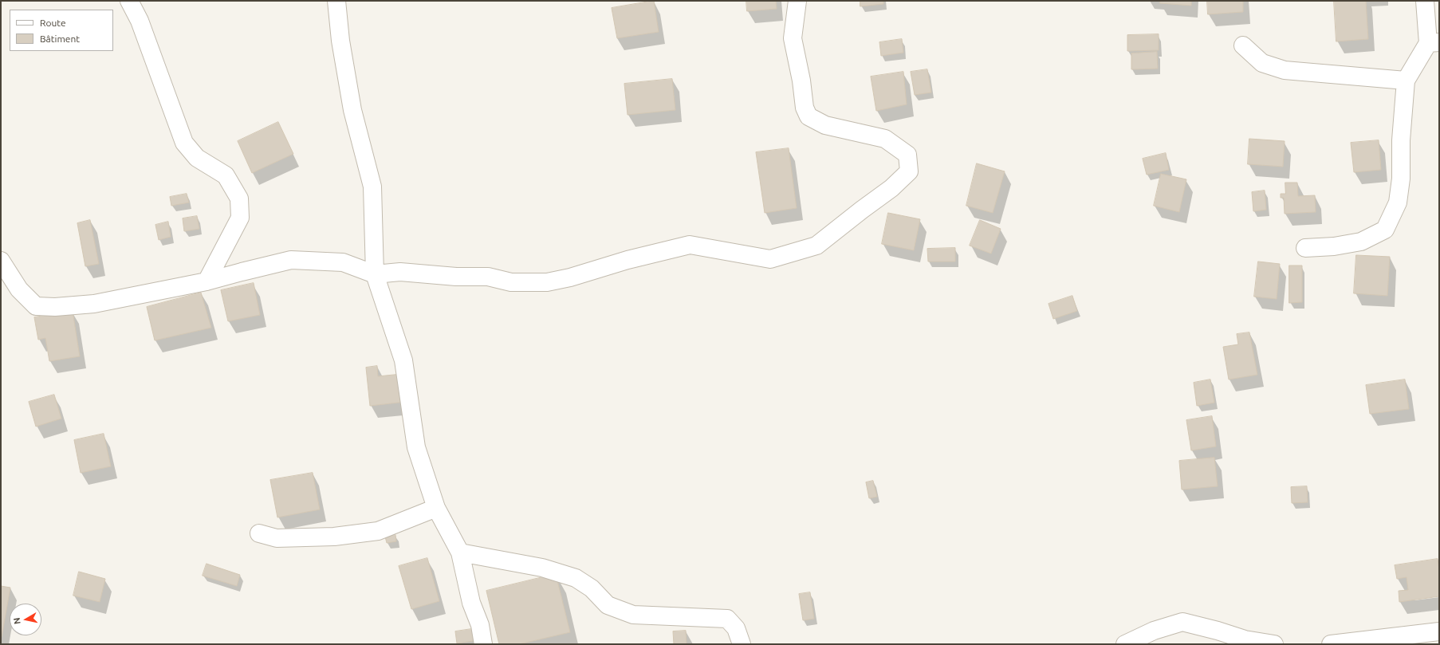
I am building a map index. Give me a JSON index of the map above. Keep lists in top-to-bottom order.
{
  "legend": ["Route", "Bâtiment"],
  "north": "left"
}
